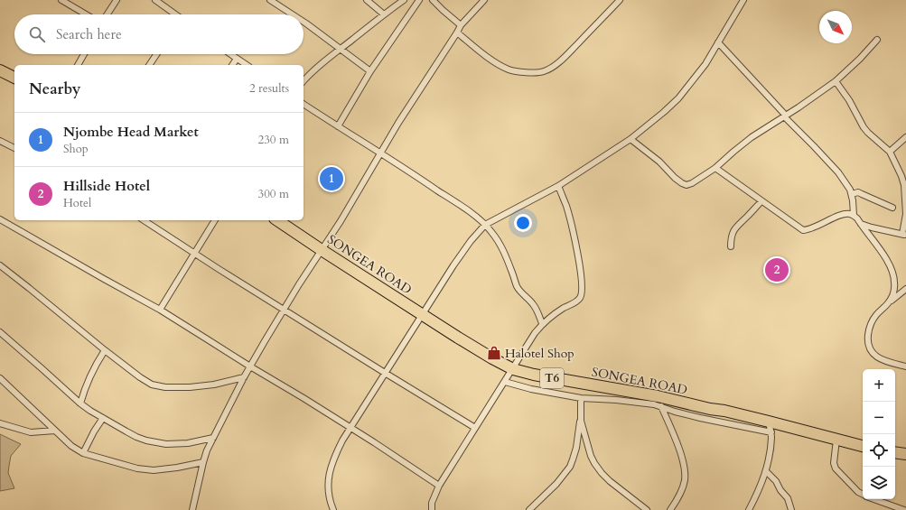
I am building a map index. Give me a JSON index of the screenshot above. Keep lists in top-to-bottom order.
{
  "streets": {
    "highway": ["SONGEA ROAD", "T6"]
  },
  "places": {
    "shop": ["Halotel Shop"]
  },
  "north": "bottom right",
  "page": {
    "search": "Search here",
    "heading": ["Nearby", "2 results"],
    "list": [
      {
        "mark": "1",
        "name": "Njombe Head Market",
        "note": "Shop",
        "value": "230 m"
      },
      {
        "mark": "2",
        "name": "Hillside Hotel",
        "note": "Hotel",
        "value": "300 m"
      }
    ],
    "pins": ["1", "2"],
    "map_buttons": ["+", "−"]
  }
}
